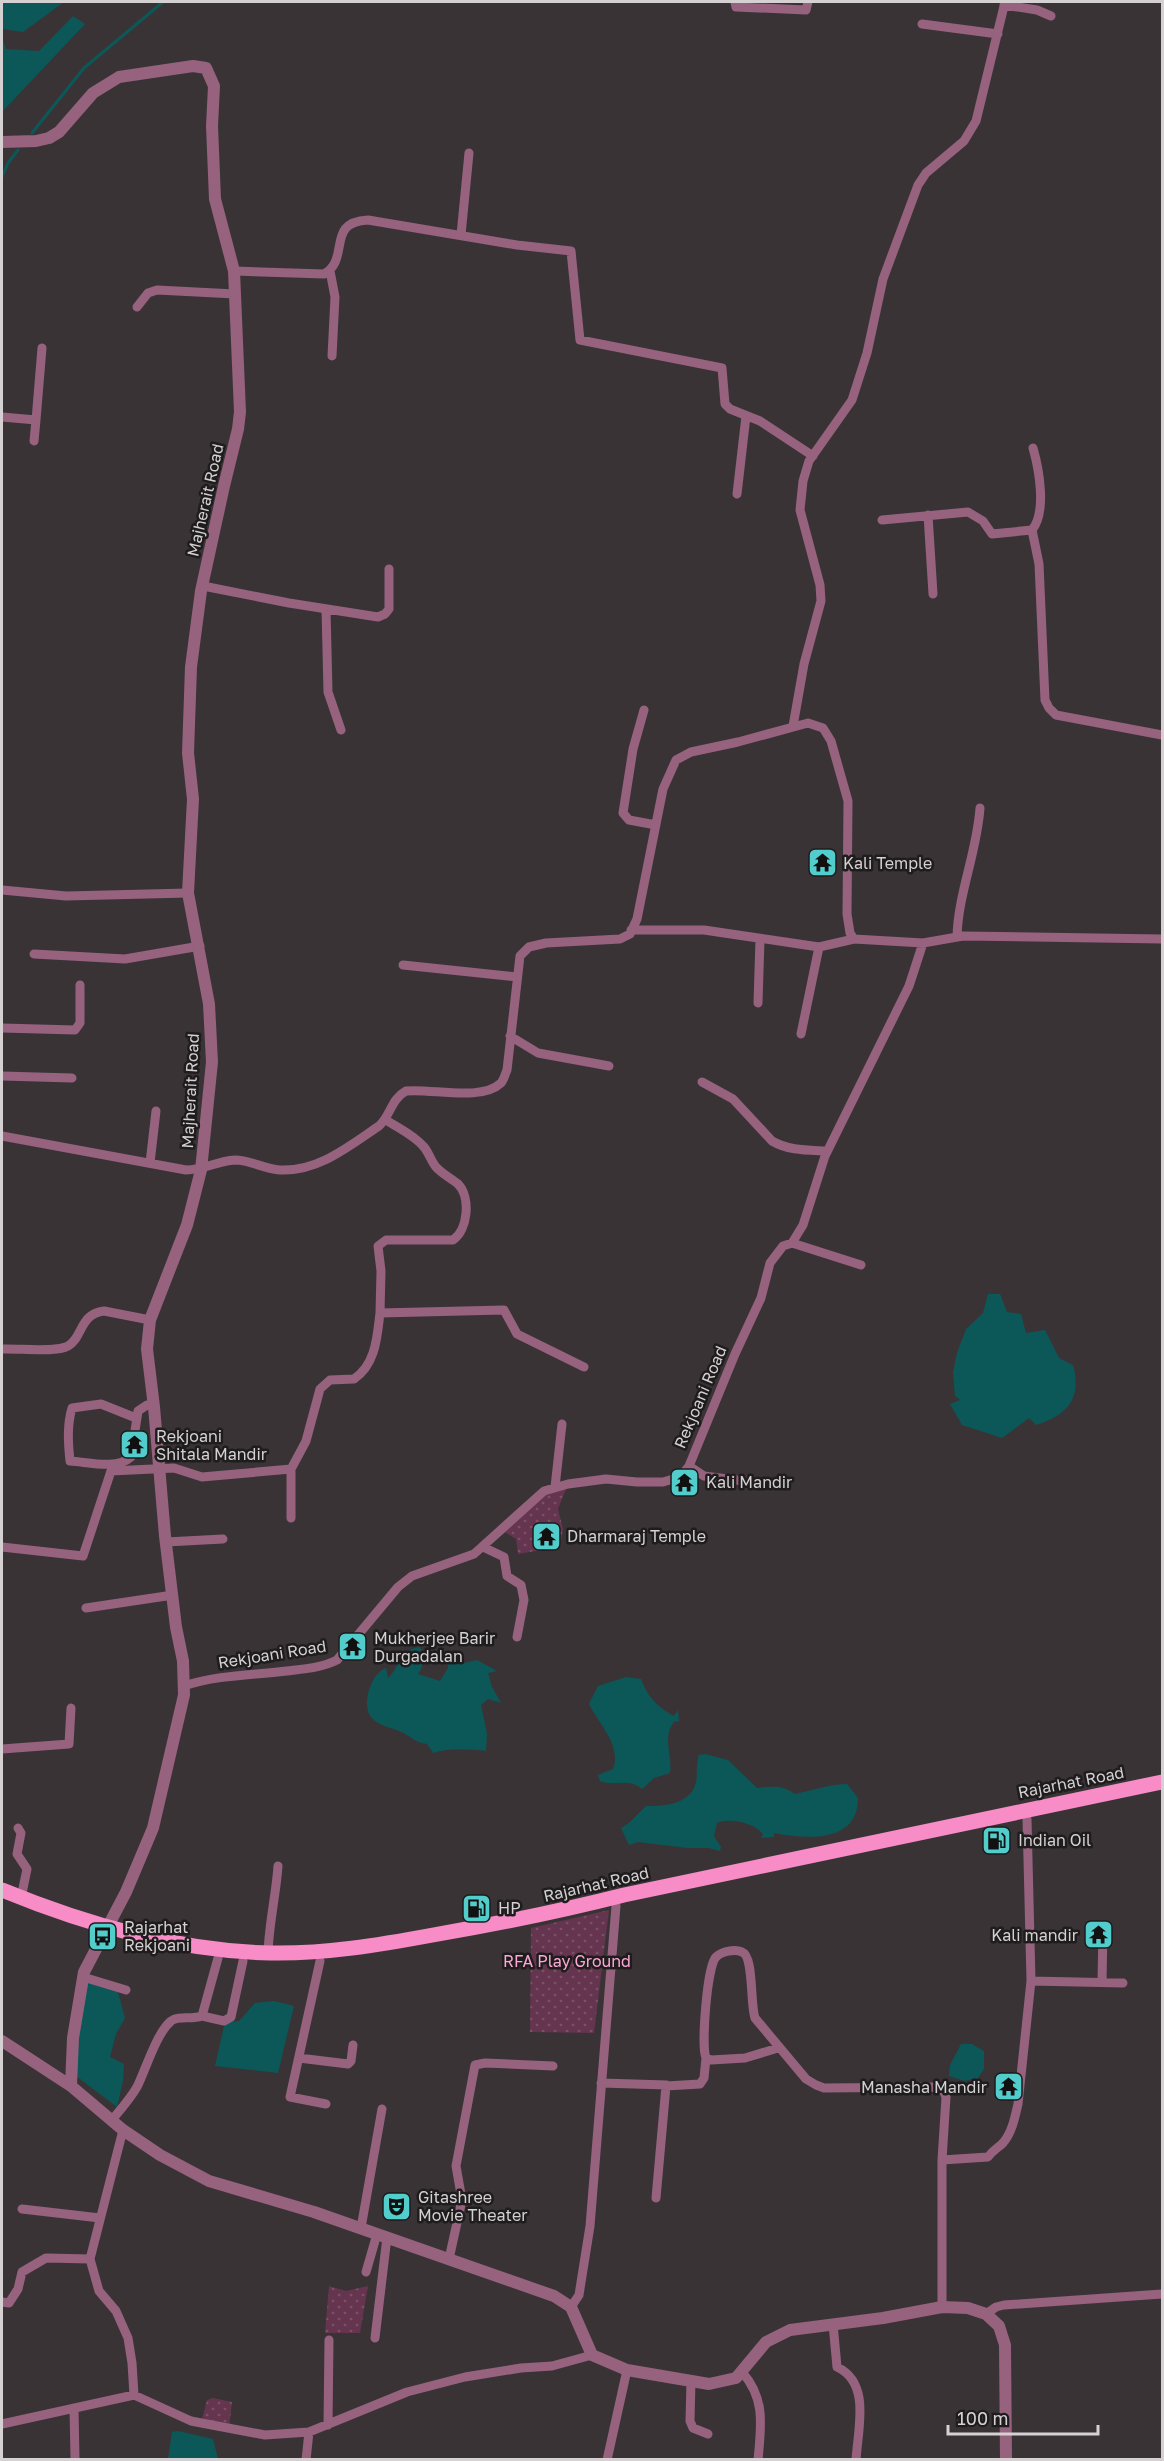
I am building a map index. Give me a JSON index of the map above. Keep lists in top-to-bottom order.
{
  "streets": {
    "main road": ["Rajarhat Road"],
    "street": ["Majherait Road", "Rekjoani Road"]
  },
  "parks": ["RFA Play Ground"],
  "places": {
    "temple": [
      "Kali Temple",
      "Rekjoani Shitala Mandir",
      "Kali Mandir",
      "Dharmaraj Temple",
      "Mukherjee Barir Durgadalan",
      "Kali mandir",
      "Manasha Mandir"
    ],
    "fuel station": ["Indian Oil", "HP"],
    "bus stop": ["Rajarhat Rekjoani"],
    "theatre": ["Gitashree Movie Theater"]
  },
  "scale_bar": "100 m"
}
